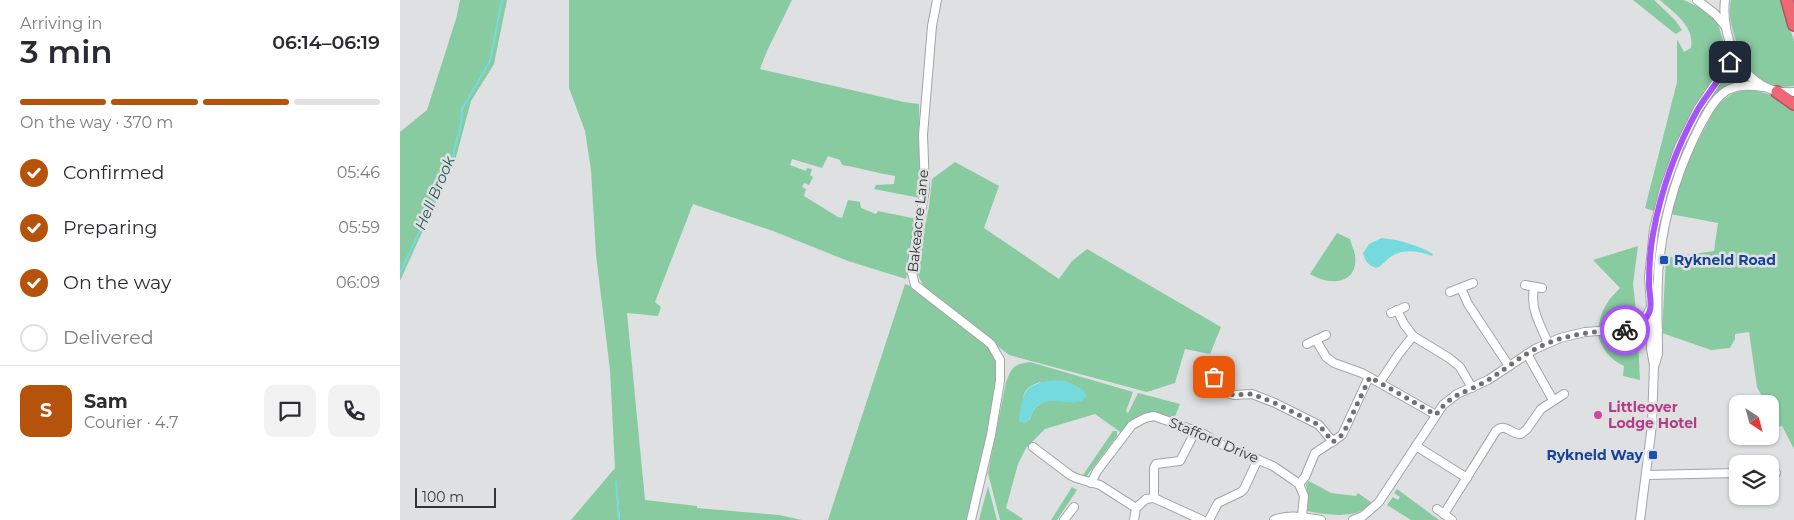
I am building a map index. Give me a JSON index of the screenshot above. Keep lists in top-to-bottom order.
{
  "streets": {
    "street": ["Bakeacre Lane", "Stafford Drive"]
  },
  "water": ["Hell Brook"],
  "places": {
    "transit": ["Rykneld Road", "Rykneld Way"],
    "other": ["Littleover Lodge Hotel"]
  },
  "scale_bar": "100 m",
  "north": "bottom right",
  "page": {
    "heading": ["3 min", "Arriving in", "06:14–06:19"],
    "panel": ["Sam", "Courier · 4.7"],
    "bar": "On the way · 370 m",
    "list": [
      ["Confirmed", "05:46"],
      ["Preparing", "05:59"],
      ["On the way", "06:09"],
      "Delivered"
    ],
    "round": "S",
    "scale": "100 m"
  }
}
